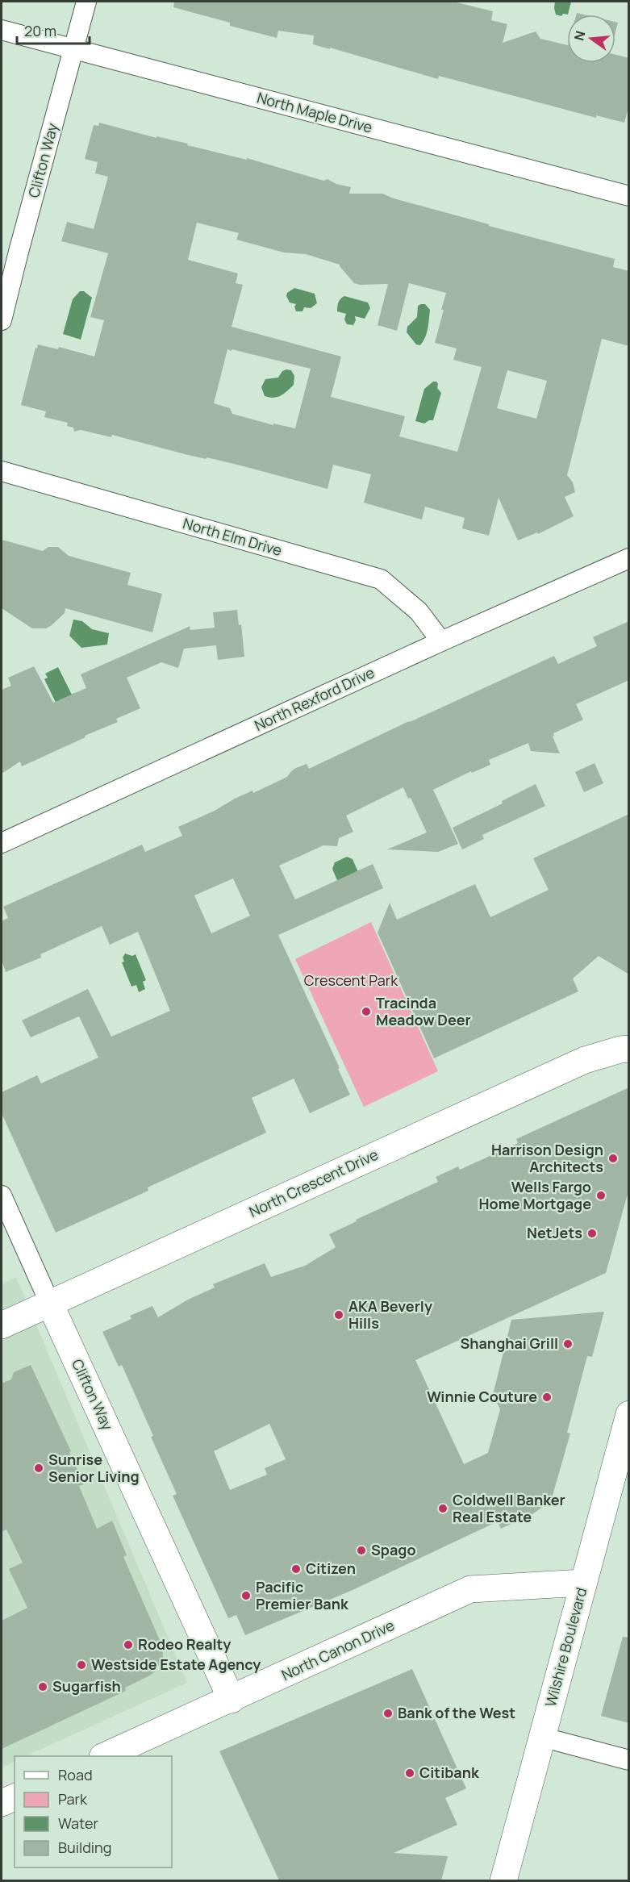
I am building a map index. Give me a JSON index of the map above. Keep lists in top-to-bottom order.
{
  "streets": {
    "street": [
      "North Maple Drive",
      "Clifton Way",
      "North Elm Drive",
      "North Rexford Drive",
      "North Crescent Drive",
      "Wilshire Boulevard",
      "North Canon Drive"
    ]
  },
  "crossings": [
    ["North Maple Drive", "Clifton Way"],
    ["Clifton Way", "North Crescent Drive"],
    ["Clifton Way", "North Canon Drive"],
    ["North Elm Drive", "North Rexford Drive"],
    ["Wilshire Boulevard", "North Canon Drive"]
  ],
  "parks": ["Crescent Park"],
  "places": [
    "Tracinda Meadow Deer",
    "Harrison Design Architects",
    "Wells Fargo Home Mortgage",
    "NetJets",
    "AKA Beverly Hills",
    "Shanghai Grill",
    "Winnie Couture",
    "Sunrise Senior Living",
    "Coldwell Banker Real Estate",
    "Spago",
    "Citizen",
    "Pacific Premier Bank",
    "Rodeo Realty",
    "Westside Estate Agency",
    "Sugarfish",
    "Bank of the West",
    "Citibank"
  ],
  "legend": [
    "Road",
    "Park",
    "Water",
    "Building"
  ],
  "scale_bar": "20 m",
  "north": "left"
}
